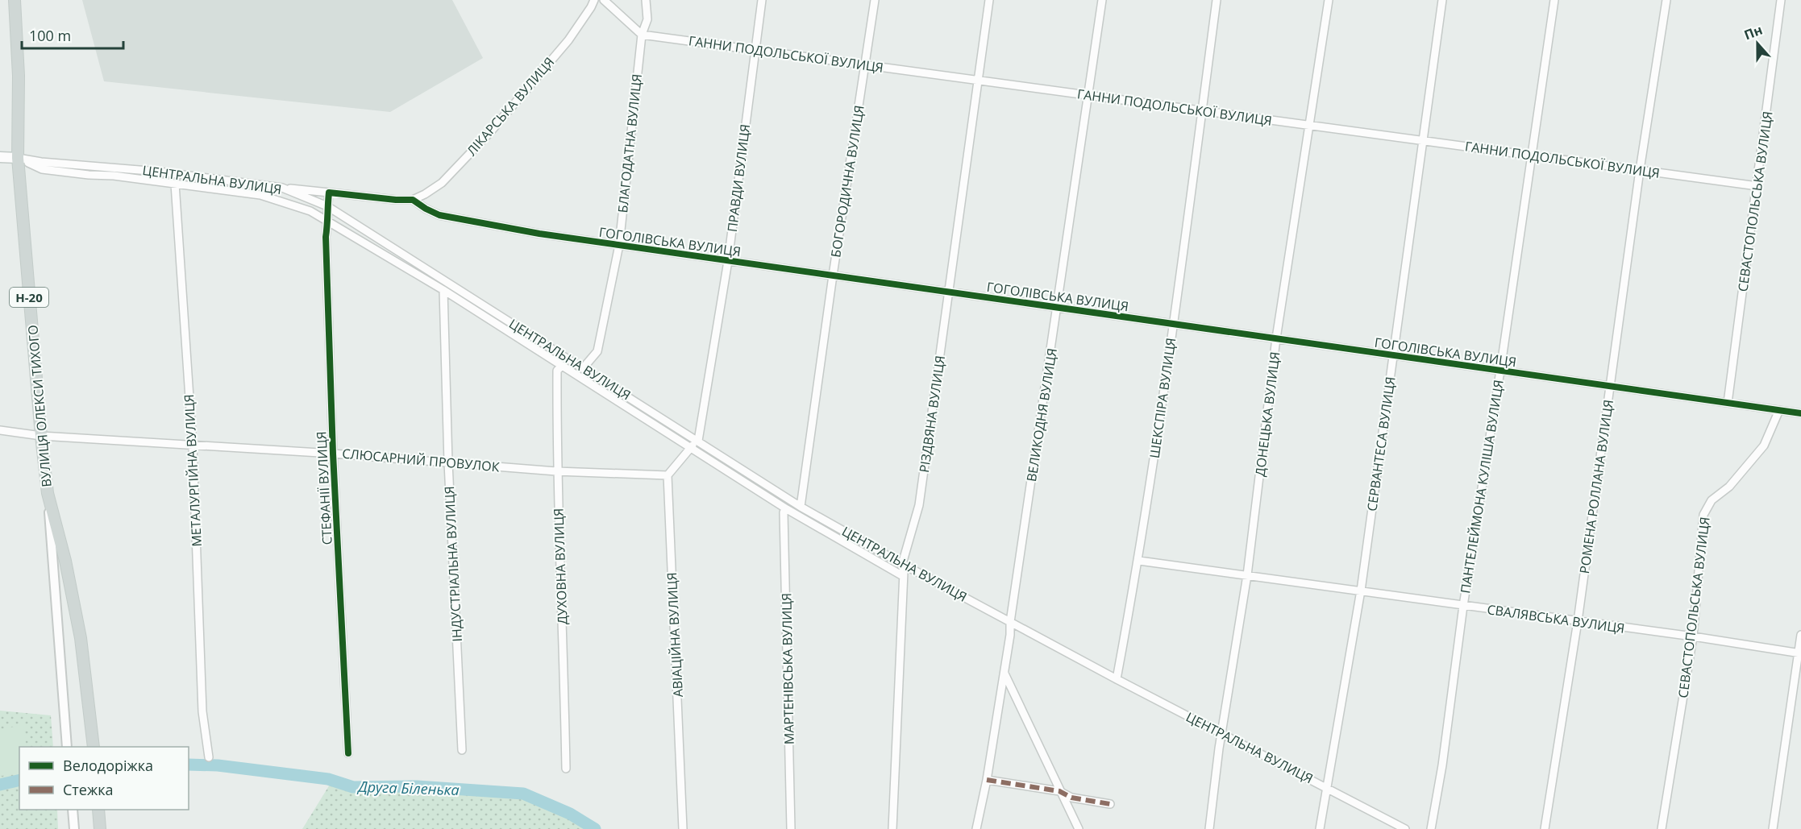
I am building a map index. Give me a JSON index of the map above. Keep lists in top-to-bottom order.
{
  "streets": {
    "main road": ["Н-20", "ВУЛИЦЯ ОЛЕКСИ ТИХОГО"],
    "street": [
      "ГАННИ ПОДОЛЬСЬКОЇ ВУЛИЦЯ",
      "ЛІКАРСЬКА ВУЛИЦЯ",
      "БЛАГОДАТНА ВУЛИЦЯ",
      "ПРАВДИ ВУЛИЦЯ",
      "ЦЕНТРАЛЬНА ВУЛИЦЯ",
      "БОГОРОДИЧНА ВУЛИЦЯ",
      "СЕВАСТОПОЛЬСЬКА ВУЛИЦЯ",
      "ГОГОЛІВСЬКА ВУЛИЦЯ",
      "ШЕКСПІРА ВУЛИЦЯ",
      "РІЗДВЯНА ВУЛИЦЯ",
      "ДОНЕЦЬКА ВУЛИЦЯ",
      "ВЕЛИКОДНЯ ВУЛИЦЯ",
      "СЕРВАНТЕСА ВУЛИЦЯ",
      "СЛЮСАРНИЙ ПРОВУЛОК",
      "МЕТАЛУРГІЙНА ВУЛИЦЯ",
      "ПАНТЕЛЕЙМОНА КУЛІША ВУЛИЦЯ",
      "РОМЕНА РОЛЛАНА ВУЛИЦЯ",
      "СТЕФАНІЇ ВУЛИЦЯ",
      "ІНДУСТРІАЛЬНА ВУЛИЦЯ",
      "ДУХОВНА ВУЛИЦЯ",
      "СВАЛЯВСЬКА ВУЛИЦЯ",
      "АВІАЦІЙНА ВУЛИЦЯ",
      "МАРТЕНІВСЬКА ВУЛИЦЯ"
    ]
  },
  "crossings": [
    ["ГАННИ ПОДОЛЬСЬКОЇ ВУЛИЦЯ", "БЛАГОДАТНА ВУЛИЦЯ"],
    ["ГАННИ ПОДОЛЬСЬКОЇ ВУЛИЦЯ", "ПРАВДИ ВУЛИЦЯ"],
    ["ГАННИ ПОДОЛЬСЬКОЇ ВУЛИЦЯ", "БОГОРОДИЧНА ВУЛИЦЯ"],
    ["ГАННИ ПОДОЛЬСЬКОЇ ВУЛИЦЯ", "СЕВАСТОПОЛЬСЬКА ВУЛИЦЯ"],
    ["ГАННИ ПОДОЛЬСЬКОЇ ВУЛИЦЯ", "ШЕКСПІРА ВУЛИЦЯ"],
    ["ГАННИ ПОДОЛЬСЬКОЇ ВУЛИЦЯ", "РІЗДВЯНА ВУЛИЦЯ"],
    ["ГАННИ ПОДОЛЬСЬКОЇ ВУЛИЦЯ", "ДОНЕЦЬКА ВУЛИЦЯ"],
    ["ГАННИ ПОДОЛЬСЬКОЇ ВУЛИЦЯ", "ВЕЛИКОДНЯ ВУЛИЦЯ"],
    ["ГАННИ ПОДОЛЬСЬКОЇ ВУЛИЦЯ", "СЕРВАНТЕСА ВУЛИЦЯ"],
    ["ГАННИ ПОДОЛЬСЬКОЇ ВУЛИЦЯ", "ПАНТЕЛЕЙМОНА КУЛІША ВУЛИЦЯ"],
    ["ГАННИ ПОДОЛЬСЬКОЇ ВУЛИЦЯ", "РОМЕНА РОЛЛАНА ВУЛИЦЯ"],
    ["ЛІКАРСЬКА ВУЛИЦЯ", "ГОГОЛІВСЬКА ВУЛИЦЯ"],
    ["БЛАГОДАТНА ВУЛИЦЯ", "ЦЕНТРАЛЬНА ВУЛИЦЯ"],
    ["БЛАГОДАТНА ВУЛИЦЯ", "ГОГОЛІВСЬКА ВУЛИЦЯ"],
    ["ПРАВДИ ВУЛИЦЯ", "ЦЕНТРАЛЬНА ВУЛИЦЯ"],
    ["ПРАВДИ ВУЛИЦЯ", "ГОГОЛІВСЬКА ВУЛИЦЯ"],
    ["ЦЕНТРАЛЬНА ВУЛИЦЯ", "БОГОРОДИЧНА ВУЛИЦЯ"],
    ["ЦЕНТРАЛЬНА ВУЛИЦЯ", "ГОГОЛІВСЬКА ВУЛИЦЯ"],
    ["ЦЕНТРАЛЬНА ВУЛИЦЯ", "ШЕКСПІРА ВУЛИЦЯ"],
    ["ЦЕНТРАЛЬНА ВУЛИЦЯ", "ВУЛИЦЯ ОЛЕКСИ ТИХОГО"],
    ["ЦЕНТРАЛЬНА ВУЛИЦЯ", "РІЗДВЯНА ВУЛИЦЯ"],
    ["ЦЕНТРАЛЬНА ВУЛИЦЯ", "ДОНЕЦЬКА ВУЛИЦЯ"],
    ["ЦЕНТРАЛЬНА ВУЛИЦЯ", "ВЕЛИКОДНЯ ВУЛИЦЯ"],
    ["ЦЕНТРАЛЬНА ВУЛИЦЯ", "СЕРВАНТЕСА ВУЛИЦЯ"],
    ["ЦЕНТРАЛЬНА ВУЛИЦЯ", "МЕТАЛУРГІЙНА ВУЛИЦЯ"],
    ["ЦЕНТРАЛЬНА ВУЛИЦЯ", "СТЕФАНІЇ ВУЛИЦЯ"],
    ["ЦЕНТРАЛЬНА ВУЛИЦЯ", "ІНДУСТРІАЛЬНА ВУЛИЦЯ"],
    ["ЦЕНТРАЛЬНА ВУЛИЦЯ", "ДУХОВНА ВУЛИЦЯ"],
    ["ЦЕНТРАЛЬНА ВУЛИЦЯ", "МАРТЕНІВСЬКА ВУЛИЦЯ"],
    ["БОГОРОДИЧНА ВУЛИЦЯ", "ГОГОЛІВСЬКА ВУЛИЦЯ"],
    ["СЕВАСТОПОЛЬСЬКА ВУЛИЦЯ", "ГОГОЛІВСЬКА ВУЛИЦЯ"],
    ["СЕВАСТОПОЛЬСЬКА ВУЛИЦЯ", "СВАЛЯВСЬКА ВУЛИЦЯ"],
    ["ГОГОЛІВСЬКА ВУЛИЦЯ", "ШЕКСПІРА ВУЛИЦЯ"],
    ["ГОГОЛІВСЬКА ВУЛИЦЯ", "РІЗДВЯНА ВУЛИЦЯ"],
    ["ГОГОЛІВСЬКА ВУЛИЦЯ", "ДОНЕЦЬКА ВУЛИЦЯ"],
    ["ГОГОЛІВСЬКА ВУЛИЦЯ", "ВЕЛИКОДНЯ ВУЛИЦЯ"],
    ["ГОГОЛІВСЬКА ВУЛИЦЯ", "СЕРВАНТЕСА ВУЛИЦЯ"],
    ["ГОГОЛІВСЬКА ВУЛИЦЯ", "ПАНТЕЛЕЙМОНА КУЛІША ВУЛИЦЯ"],
    ["ГОГОЛІВСЬКА ВУЛИЦЯ", "РОМЕНА РОЛЛАНА ВУЛИЦЯ"],
    ["ШЕКСПІРА ВУЛИЦЯ", "СВАЛЯВСЬКА ВУЛИЦЯ"],
    ["ВУЛИЦЯ ОЛЕКСИ ТИХОГО", "СЛЮСАРНИЙ ПРОВУЛОК"],
    ["ДОНЕЦЬКА ВУЛИЦЯ", "СВАЛЯВСЬКА ВУЛИЦЯ"],
    ["СЕРВАНТЕСА ВУЛИЦЯ", "СВАЛЯВСЬКА ВУЛИЦЯ"],
    ["СЛЮСАРНИЙ ПРОВУЛОК", "МЕТАЛУРГІЙНА ВУЛИЦЯ"],
    ["СЛЮСАРНИЙ ПРОВУЛОК", "СТЕФАНІЇ ВУЛИЦЯ"],
    ["СЛЮСАРНИЙ ПРОВУЛОК", "ІНДУСТРІАЛЬНА ВУЛИЦЯ"],
    ["СЛЮСАРНИЙ ПРОВУЛОК", "ДУХОВНА ВУЛИЦЯ"],
    ["СЛЮСАРНИЙ ПРОВУЛОК", "АВІАЦІЙНА ВУЛИЦЯ"],
    ["ПАНТЕЛЕЙМОНА КУЛІША ВУЛИЦЯ", "СВАЛЯВСЬКА ВУЛИЦЯ"],
    ["РОМЕНА РОЛЛАНА ВУЛИЦЯ", "СВАЛЯВСЬКА ВУЛИЦЯ"]
  ],
  "water": ["Друга Біленька"],
  "legend": ["Велодоріжка", "Стежка"],
  "scale_bar": "100 m",
  "north": "top"
}
